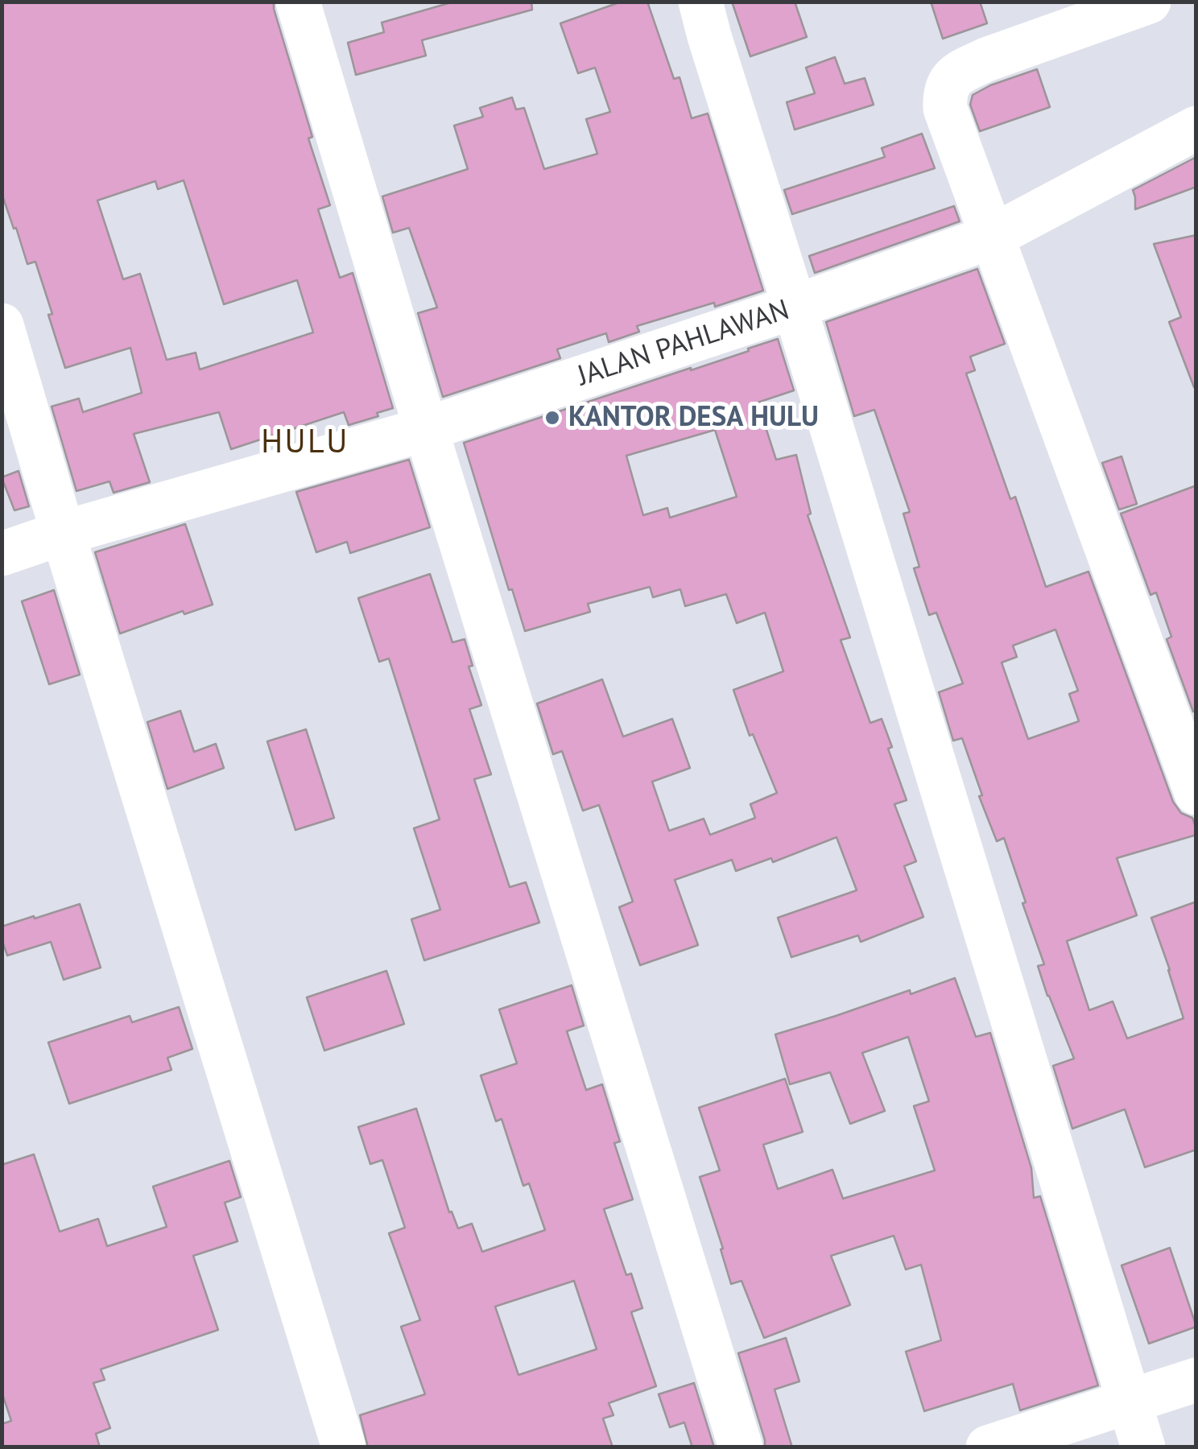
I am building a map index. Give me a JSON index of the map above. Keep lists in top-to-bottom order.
{
  "streets": {
    "street": ["JALAN PAHLAWAN"]
  },
  "districts": ["HULU"],
  "places": ["KANTOR DESA HULU"]
}
